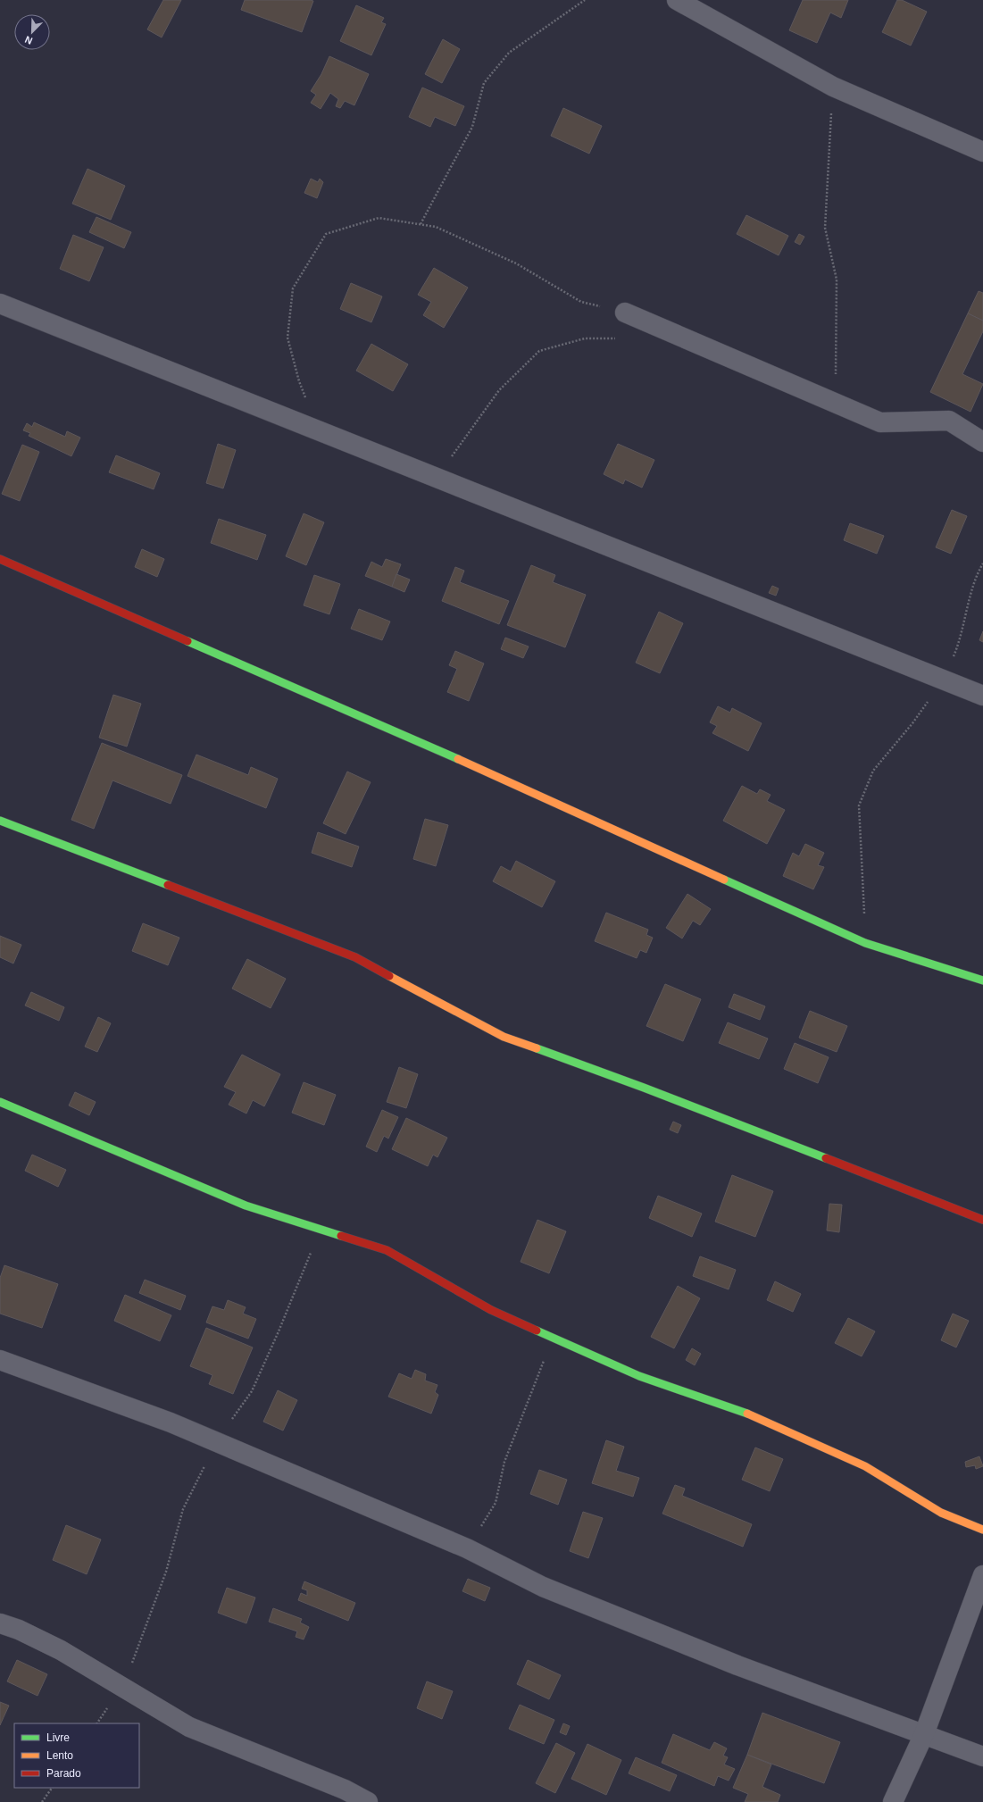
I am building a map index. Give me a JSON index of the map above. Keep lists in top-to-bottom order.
{
  "legend": ["Livre", "Lento", "Parado"],
  "north": "bottom left"
}
